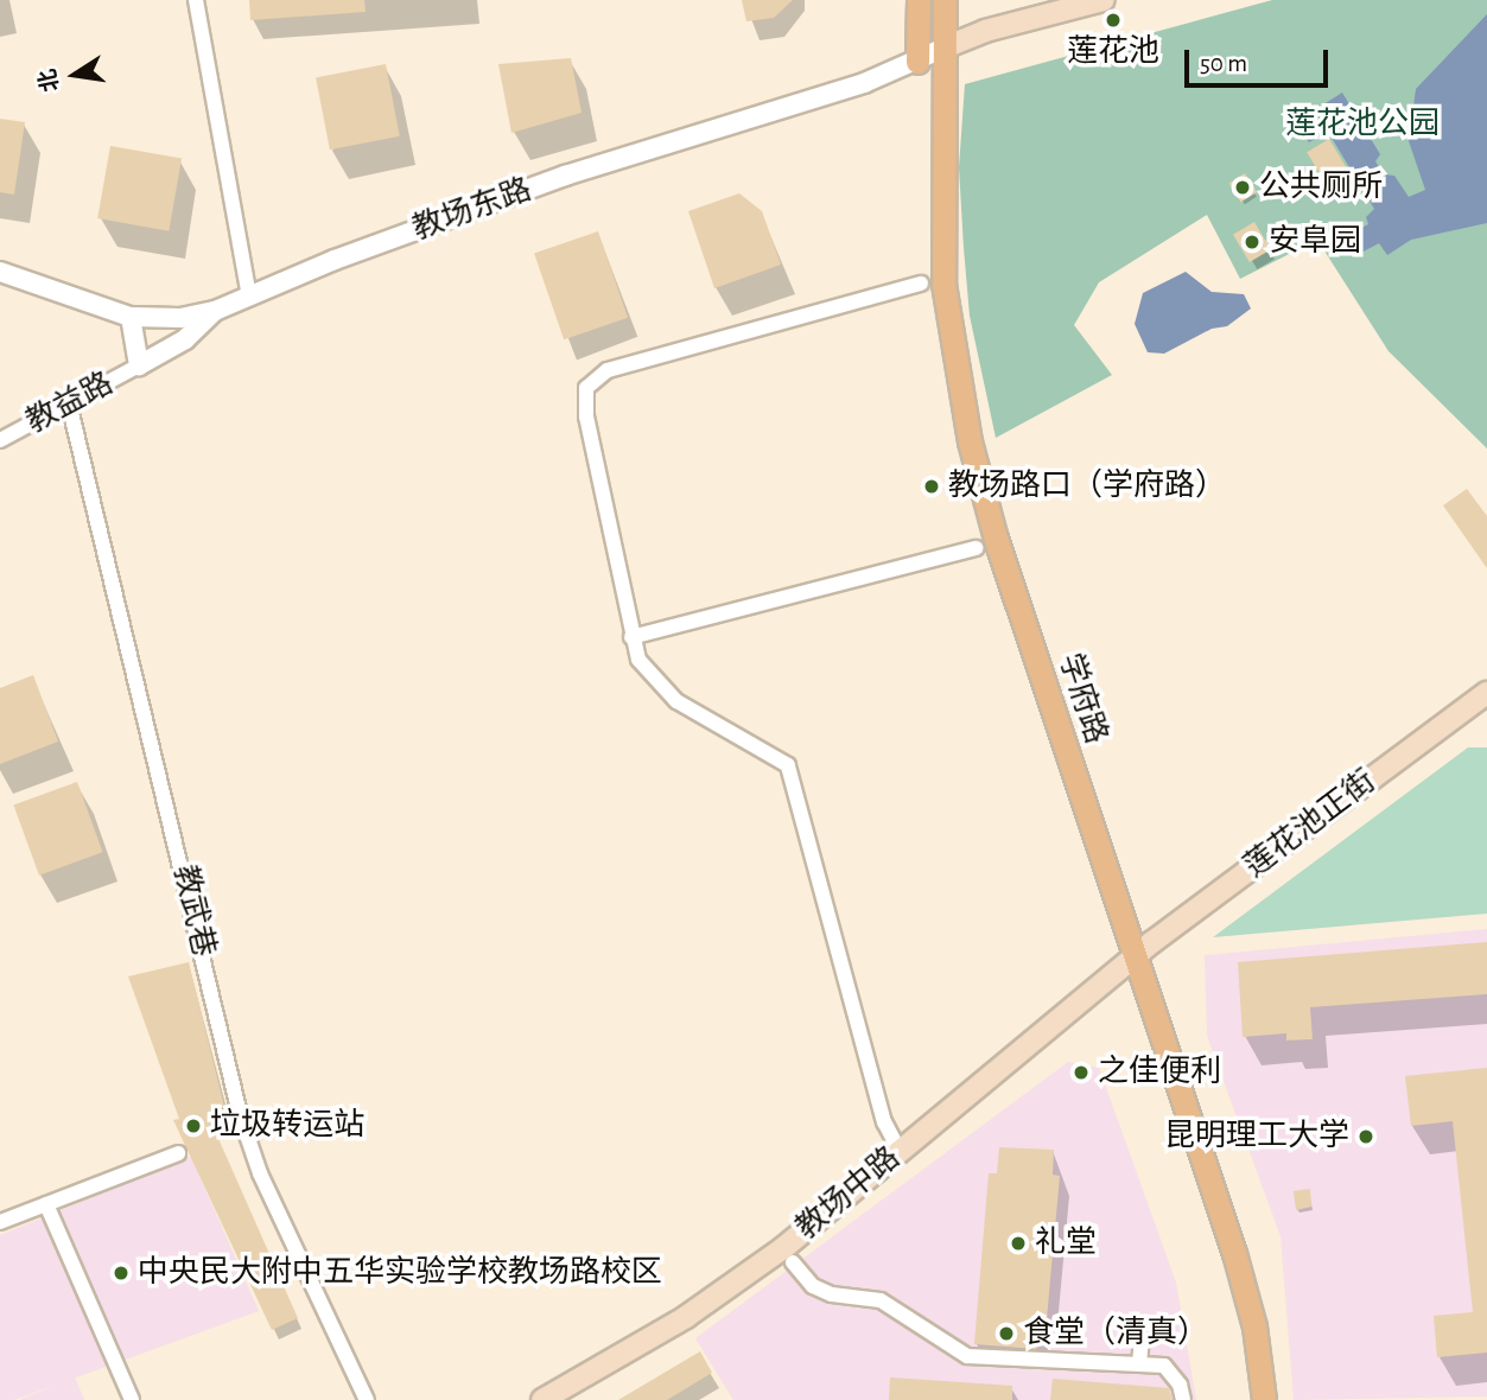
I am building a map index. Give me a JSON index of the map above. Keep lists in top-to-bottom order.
{
  "streets": {
    "main road": ["学府路", "莲花池正街", "教场中路"],
    "street": ["教场东路", "教益路", "教武巷"]
  },
  "crossings": [
    ["教场东路", "学府路"],
    ["教益路", "教武巷"],
    ["学府路", "莲花池正街"],
    ["学府路", "教场中路"],
    ["莲花池正街", "教场中路"]
  ],
  "parks": ["莲花池公园"],
  "places": [
    "莲花池",
    "公共厕所",
    "安阜园",
    "教场路口（学府路）",
    "之佳便利",
    "垃圾转运站",
    "昆明理工大学",
    "礼堂",
    "中央民大附中五华实验学校教场路校区",
    "食堂（清真）"
  ],
  "scale_bar": "50 m",
  "north": "left"
}
